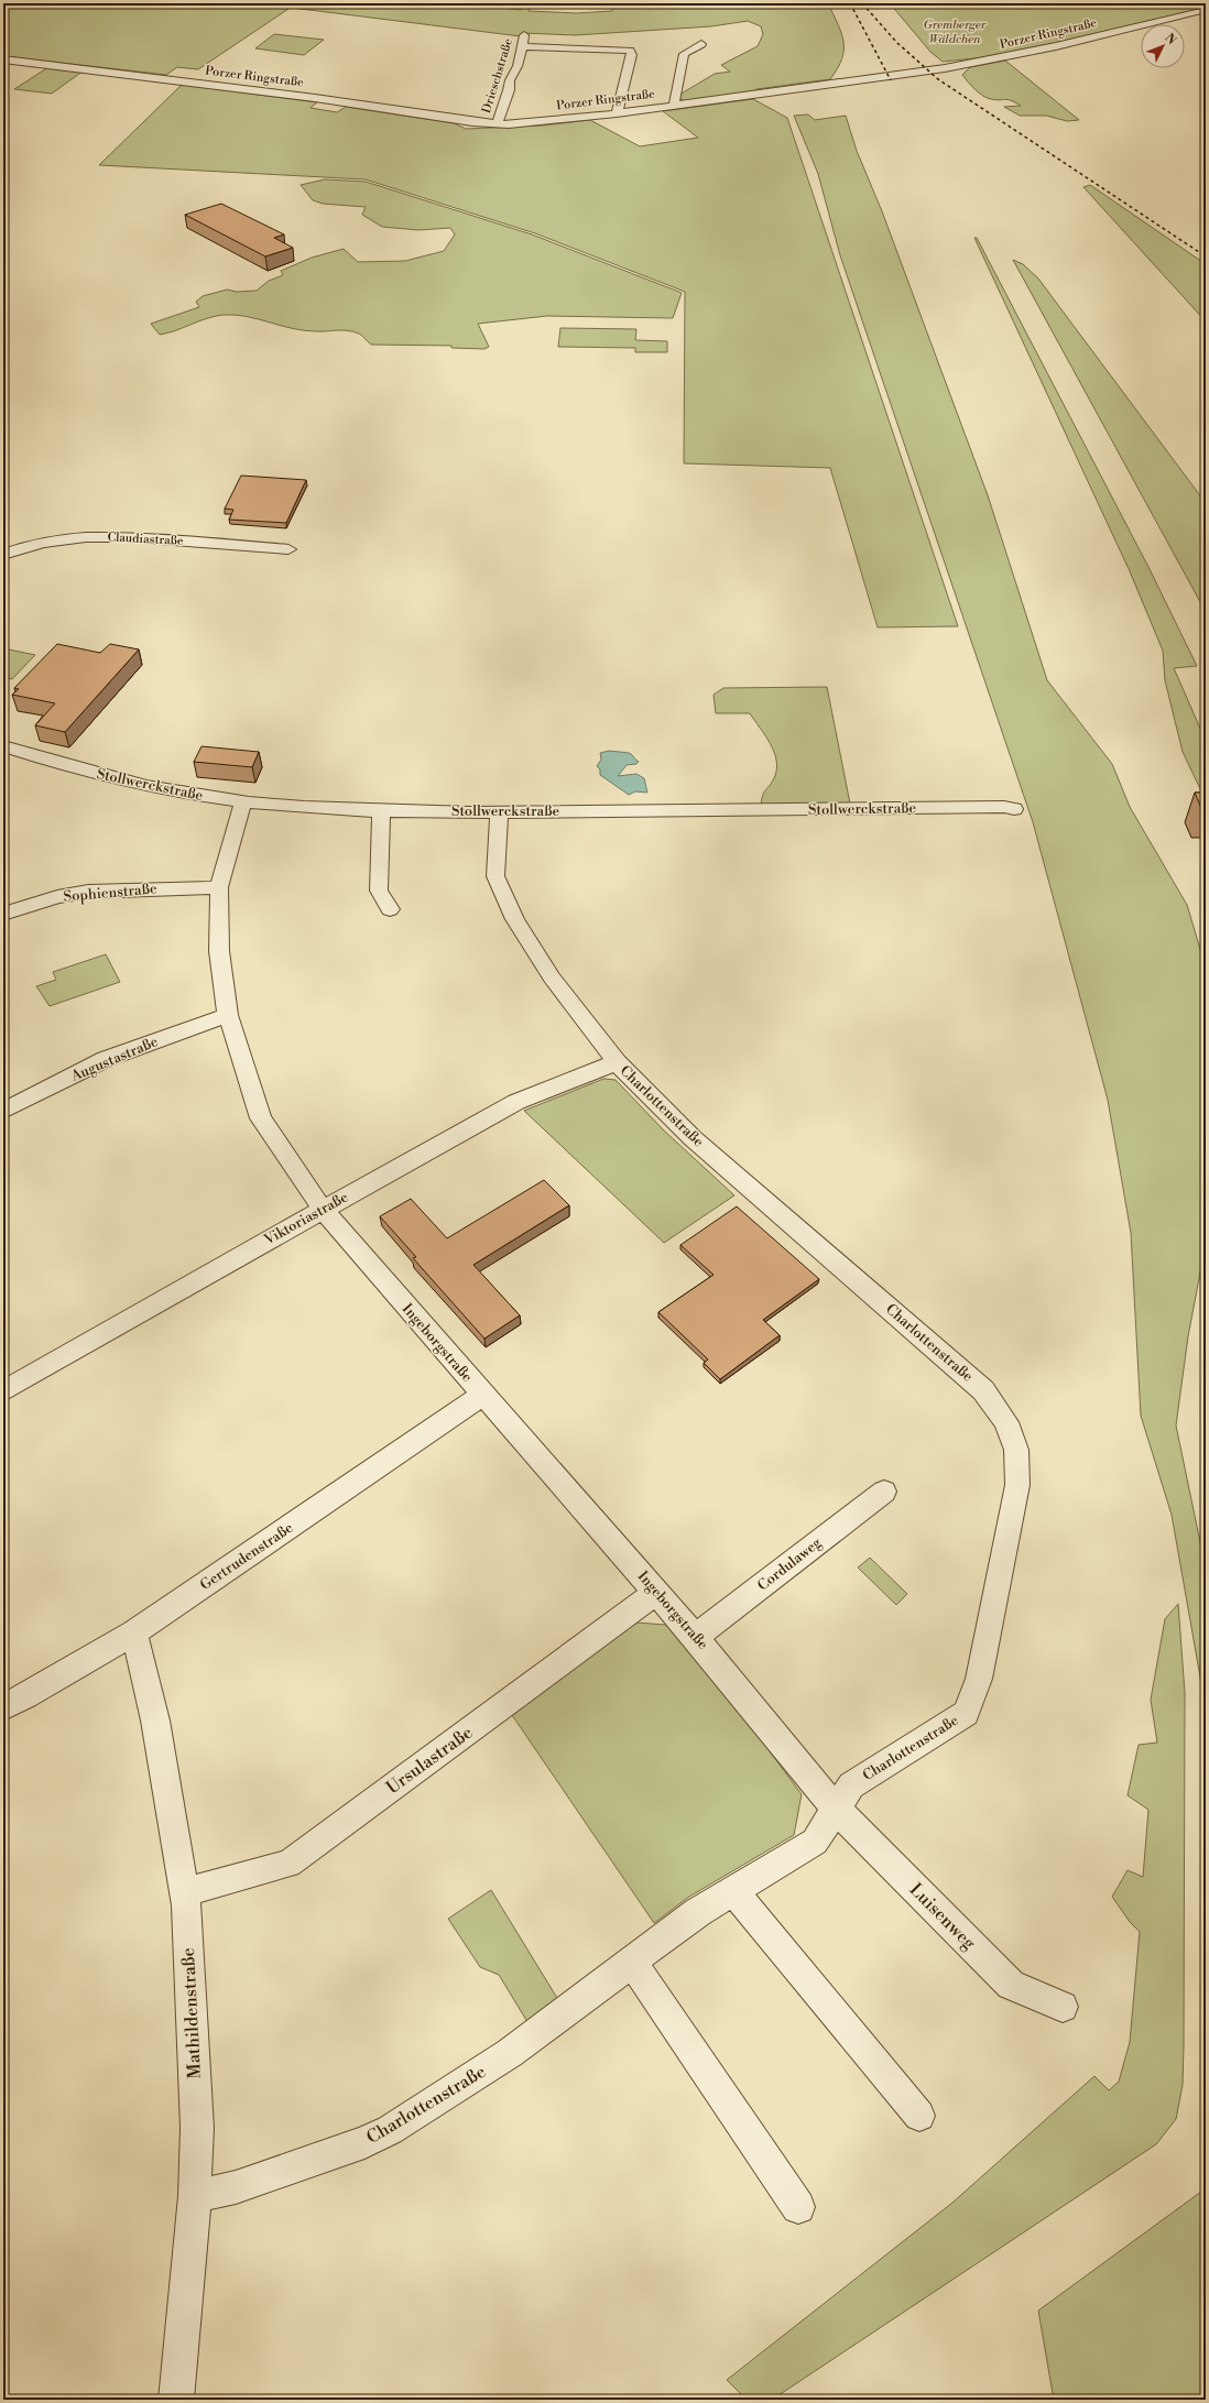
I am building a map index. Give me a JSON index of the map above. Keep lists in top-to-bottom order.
{
  "streets": {
    "street": [
      "Porzer Ringstraße",
      "Drieschstraße",
      "Claudiastraße",
      "Stollwerckstraße",
      "Sophienstraße",
      "Augustastraße",
      "Charlottenstraße",
      "Viktoriastraße",
      "Ingeborgstraße",
      "Gertrudenstraße",
      "Cordulaweg",
      "Ursulastraße",
      "Luisenweg",
      "Mathildenstraße"
    ]
  },
  "crossings": [
    ["Porzer Ringstraße", "Drieschstraße"],
    ["Stollwerckstraße", "Charlottenstraße"],
    ["Stollwerckstraße", "Ingeborgstraße"],
    ["Sophienstraße", "Ingeborgstraße"],
    ["Augustastraße", "Ingeborgstraße"],
    ["Charlottenstraße", "Viktoriastraße"],
    ["Charlottenstraße", "Ingeborgstraße"],
    ["Charlottenstraße", "Luisenweg"],
    ["Charlottenstraße", "Mathildenstraße"],
    ["Viktoriastraße", "Ingeborgstraße"],
    ["Ingeborgstraße", "Gertrudenstraße"],
    ["Ingeborgstraße", "Cordulaweg"],
    ["Ingeborgstraße", "Ursulastraße"],
    ["Ingeborgstraße", "Luisenweg"],
    ["Gertrudenstraße", "Mathildenstraße"],
    ["Ursulastraße", "Mathildenstraße"]
  ],
  "parks": ["Gremberger Wäldchen"],
  "north": "top right"
}
